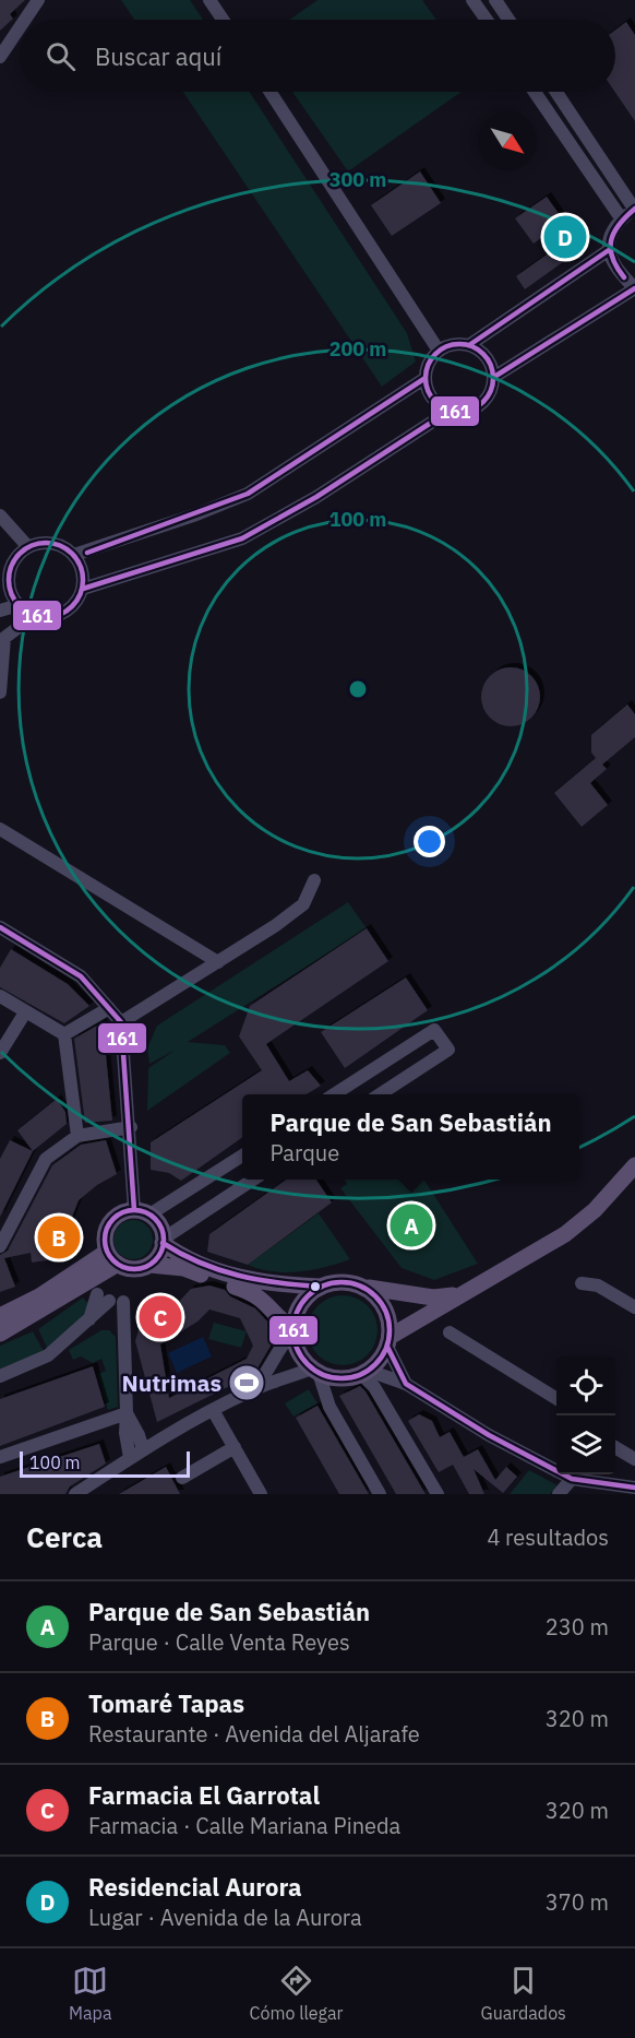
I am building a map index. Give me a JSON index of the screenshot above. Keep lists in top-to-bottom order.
{
  "places": {
    "sports": ["Nutrimas"]
  },
  "lines": ["transit line 161"],
  "scale_bar": "100 m",
  "north": "bottom right",
  "page": {
    "search": "Buscar aquí",
    "pins": [
      "D",
      "A",
      "B",
      "C"
    ],
    "popup": ["Parque de San Sebastián", "Parque"],
    "scale": "100 m",
    "heading": ["Cerca", "4 resultados"],
    "list": [
      {
        "mark": "A",
        "name": "Parque de San Sebastián",
        "note": "Parque · Calle Venta Reyes",
        "value": "230 m"
      },
      {
        "mark": "B",
        "name": "Tomaré Tapas",
        "note": "Restaurante · Avenida del Aljarafe",
        "value": "320 m"
      },
      {
        "mark": "C",
        "name": "Farmacia El Garrotal",
        "note": "Farmacia · Calle Mariana Pineda",
        "value": "320 m"
      },
      {
        "mark": "D",
        "name": "Residencial Aurora",
        "note": "Lugar · Avenida de la Aurora",
        "value": "370 m"
      }
    ],
    "nav": ["Mapa", "Cómo llegar", "Guardados"]
  },
  "rings": ["300 m", "200 m", "100 m"]
}
